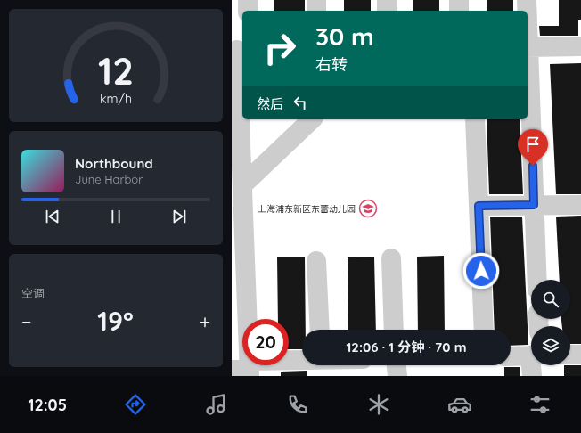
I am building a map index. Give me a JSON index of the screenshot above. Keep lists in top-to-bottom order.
{
  "places": {
    "school or university": ["上海浦东新区东蕾幼儿园"]
  },
  "page": {
    "turn": ["30 m", "右转"],
    "then": "然后",
    "song": ["Northbound", "June Harbor"],
    "tile": "空调",
    "heat": ["−", "19°", "+"],
    "limit": "20",
    "trip": "12:06 · 1 分钟 · 70 m",
    "tabs": "12:05",
    "gauge": ["12", "km/h"]
  }
}
